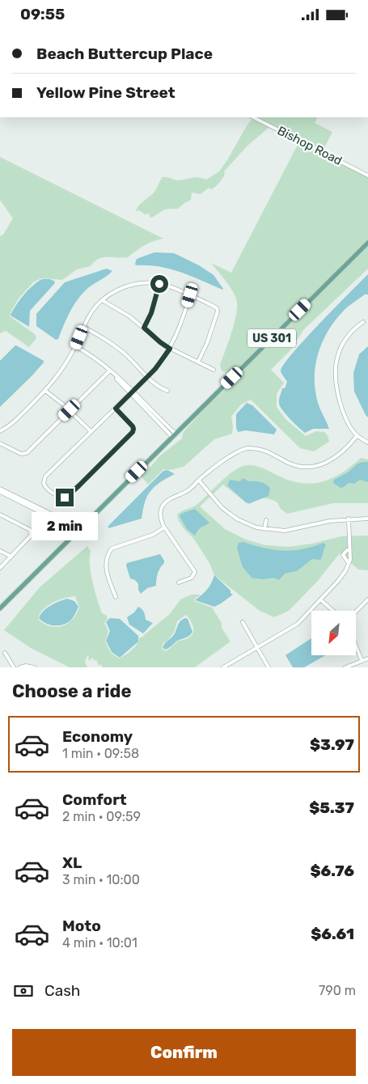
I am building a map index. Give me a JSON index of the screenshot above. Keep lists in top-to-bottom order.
{
  "streets": {
    "main road": ["US 301"],
    "street": ["Bishop Road"]
  },
  "north": "bottom left",
  "page": {
    "status": "09:55",
    "banner": ["Beach Buttercup Place", "Yellow Pine Street"],
    "bubble": "2 min",
    "heading": "Choose a ride",
    "list": [
      {
        "name": "Economy",
        "note": "1 min · 09:58",
        "value": "$3.97"
      },
      {
        "name": "Comfort",
        "note": "2 min · 09:59",
        "value": "$5.37"
      },
      {
        "name": "XL",
        "note": "3 min · 10:00",
        "value": "$6.76"
      },
      {
        "name": "Moto",
        "note": "4 min · 10:01",
        "value": "$6.61"
      }
    ],
    "pay": ["Cash", "790 m"],
    "buttons": "Confirm"
  }
}
